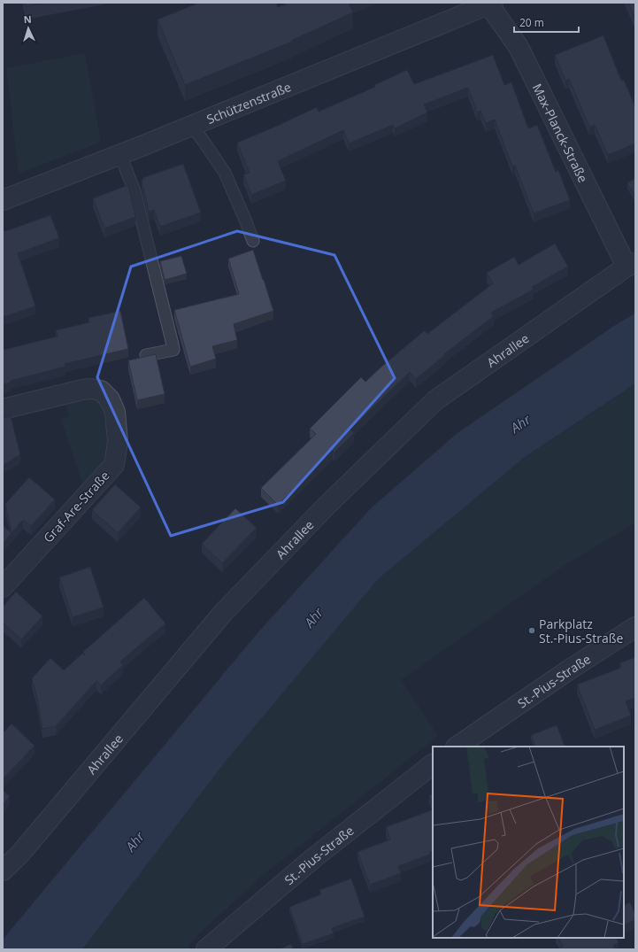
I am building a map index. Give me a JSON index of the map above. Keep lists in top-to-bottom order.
{
  "streets": {
    "street": [
      "Schützenstraße",
      "Max-Planck-Straße",
      "Ahrallee",
      "Graf-Are-Straße",
      "St.-Pius-Straße"
    ]
  },
  "crossings": [
    ["Schützenstraße", "Max-Planck-Straße"],
    ["Max-Planck-Straße", "Ahrallee"]
  ],
  "water": ["Ahr"],
  "places": ["Parkplatz St.-Pius-Straße"],
  "scale_bar": "20 m",
  "north": "top"
}
